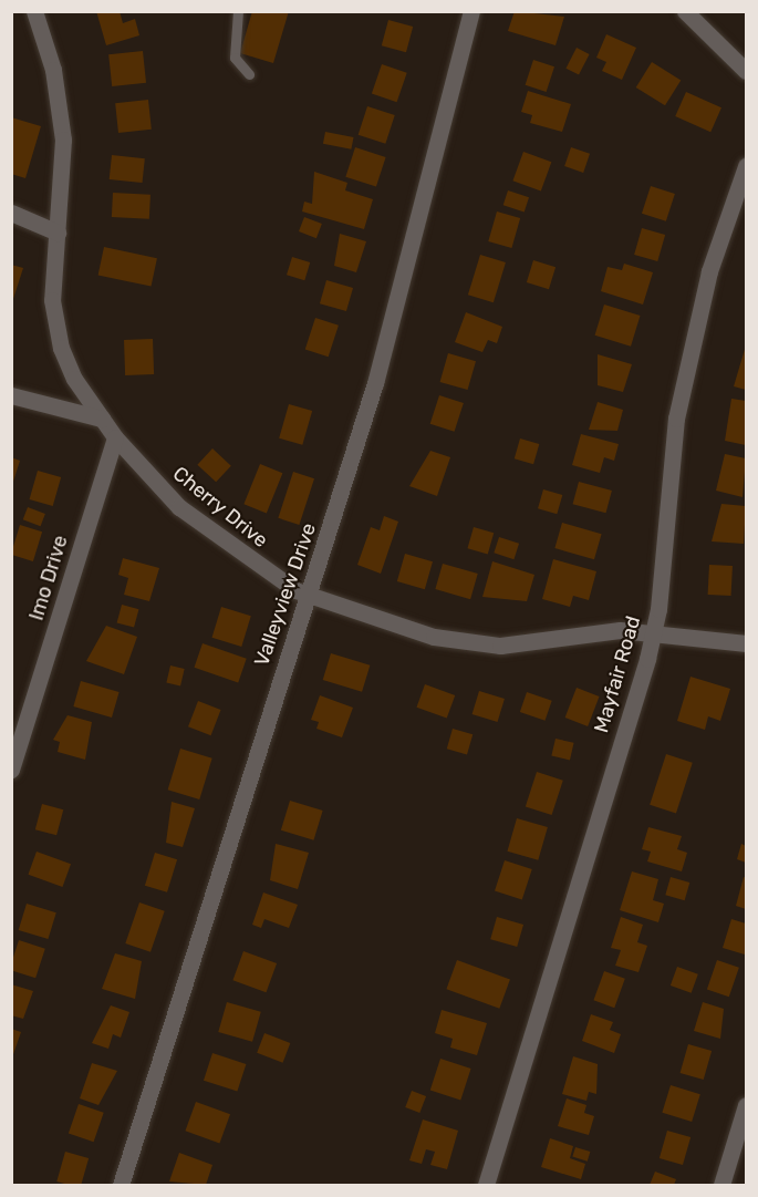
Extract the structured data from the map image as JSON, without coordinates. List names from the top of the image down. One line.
{"streets":{"street":["Cherry Drive","Imo Drive","Valleyview Drive","Mayfair Road"]},"crossings":[["Cherry Drive","Imo Drive"],["Cherry Drive","Valleyview Drive"],["Cherry Drive","Mayfair Road"]]}
